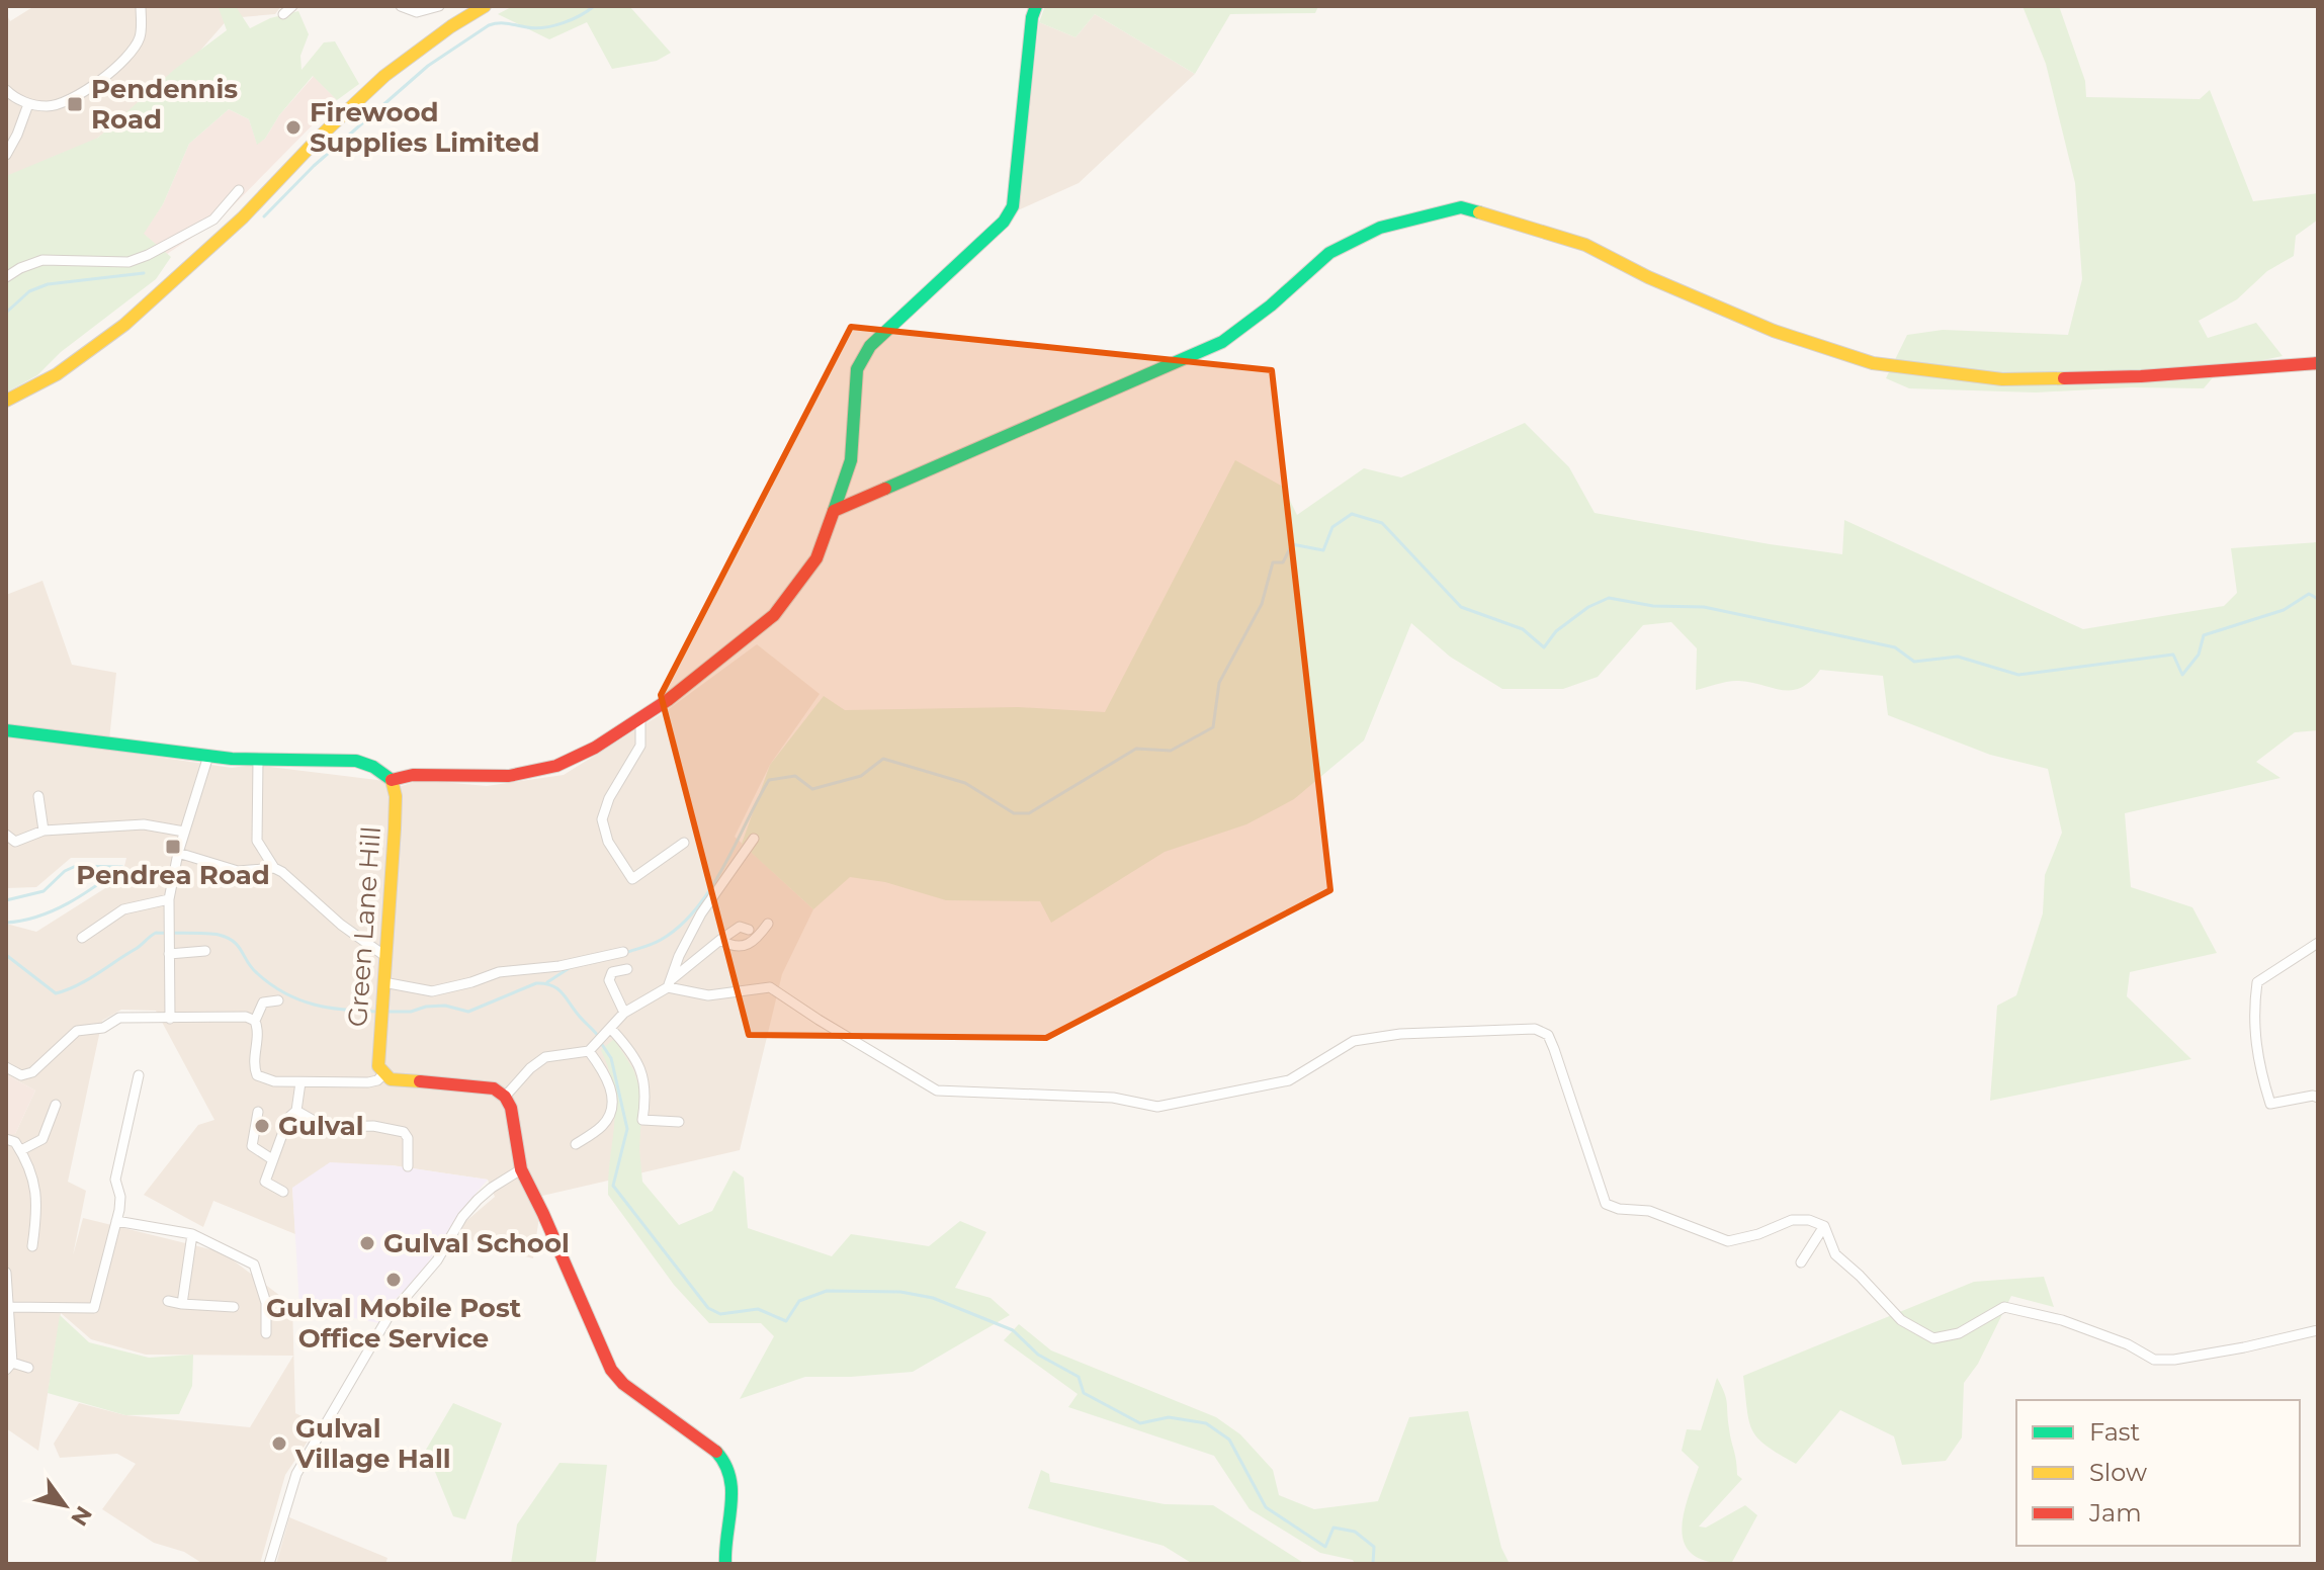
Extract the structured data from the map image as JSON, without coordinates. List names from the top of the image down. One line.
{"streets":{"main road":["Green Lane Hill"]},"places":{"transit":["Pendennis Road","Pendrea Road"],"other":["Firewood Supplies Limited","Gulval","Gulval School","Gulval Mobile Post Office Service","Gulval Village Hall"]},"legend":["Fast","Slow","Jam"],"north":"bottom right"}
